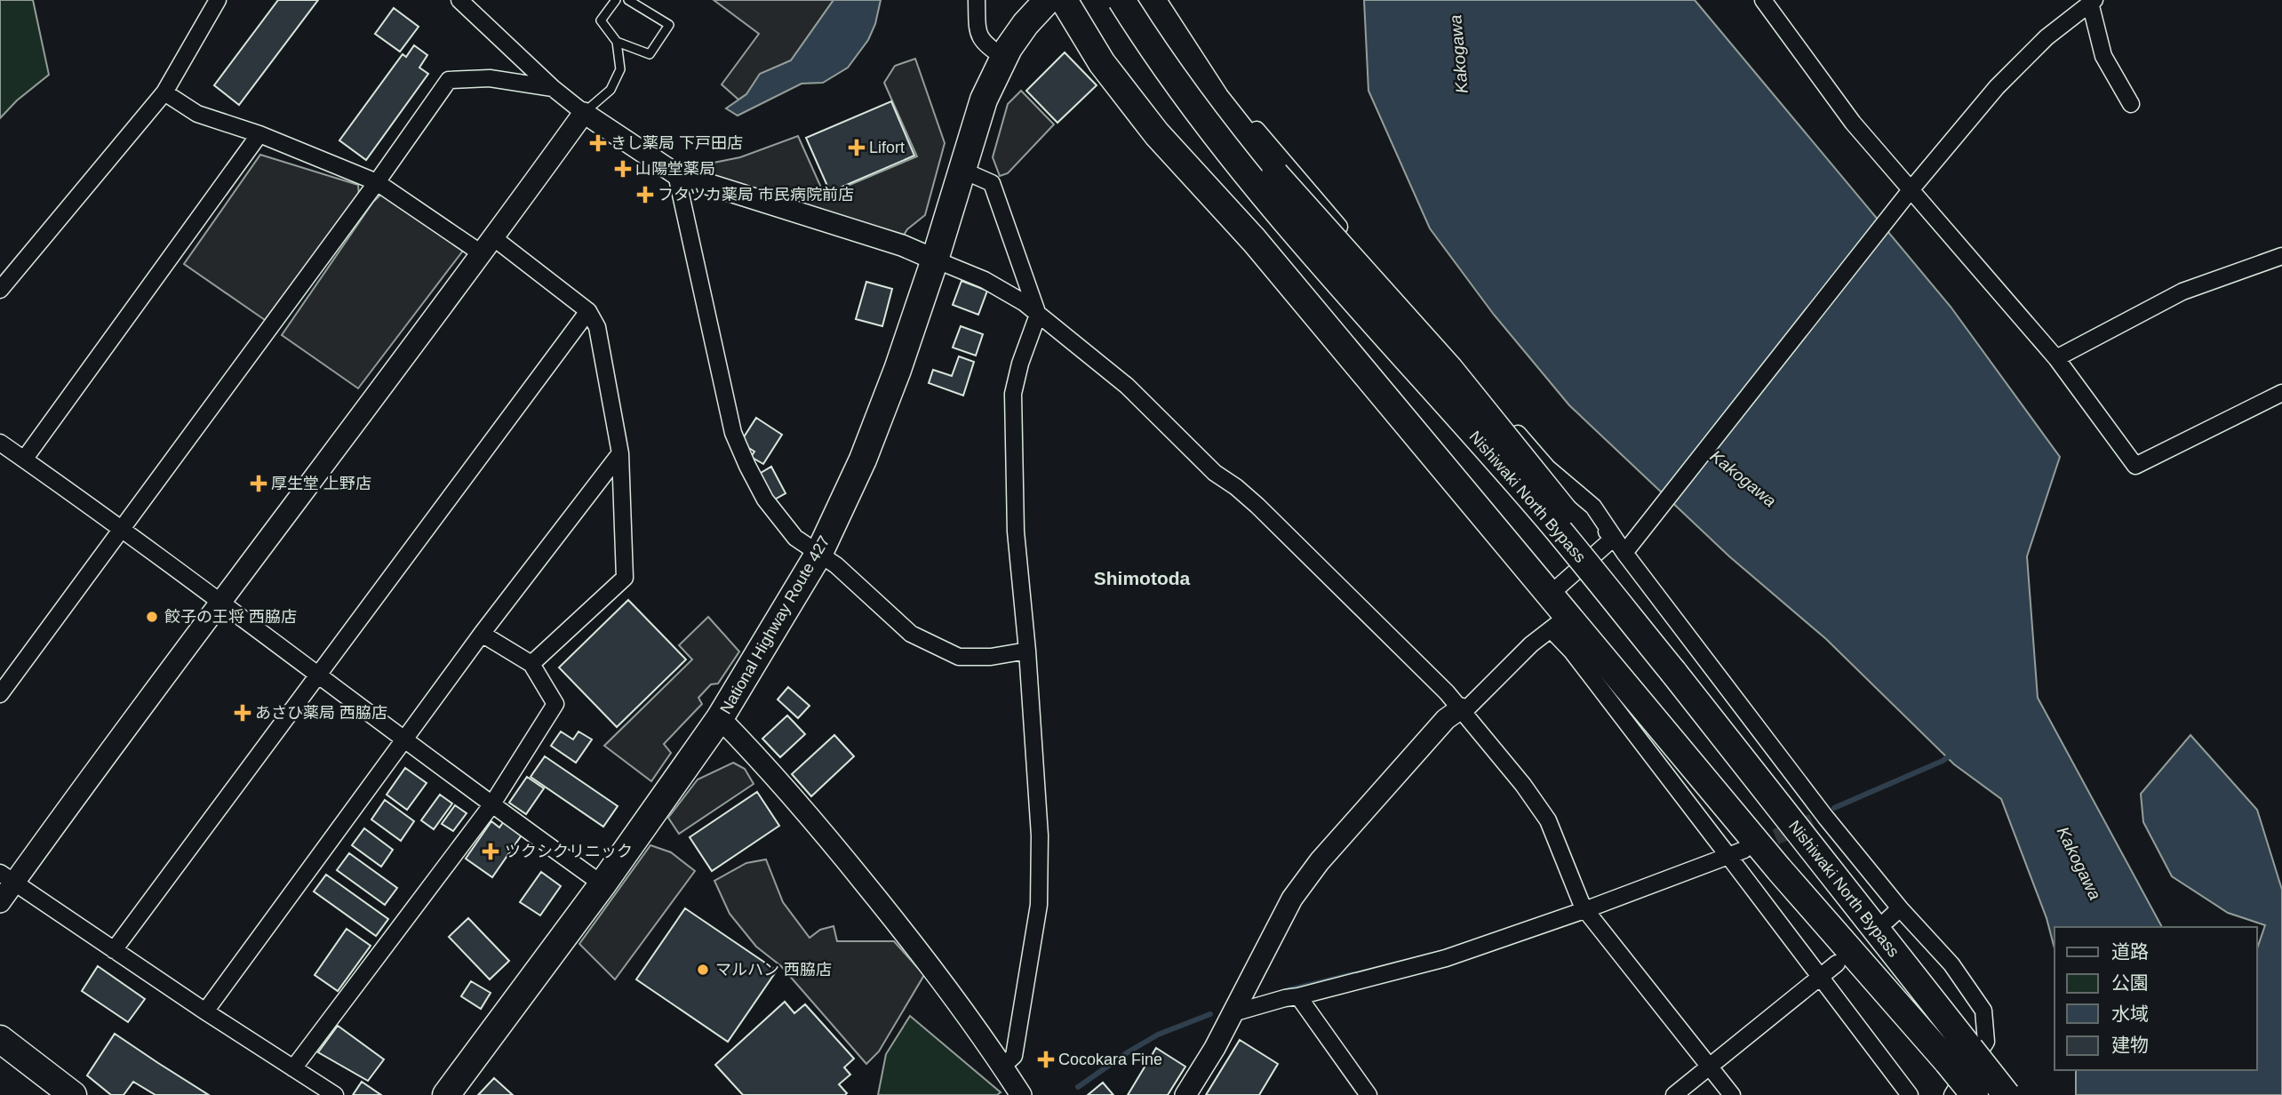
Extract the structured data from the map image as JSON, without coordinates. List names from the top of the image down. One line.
{"streets":{"highway":["Nishiwaki North Bypass","National Highway Route 427"]},"districts":["Shimotoda"],"water":["Kakogawa"],"places":{"health":["きし薬局 下戸田店","Lifort","山陽堂薬局","フタツカ薬局 市民病院前店","厚生堂 上野店","あさひ薬局 西脇店","ツクシクリニック","Cocokara Fine"],"other":["餃子の王将 西脇店","マルハン 西脇店"]},"legend":["道路","公園","水域","建物"]}
